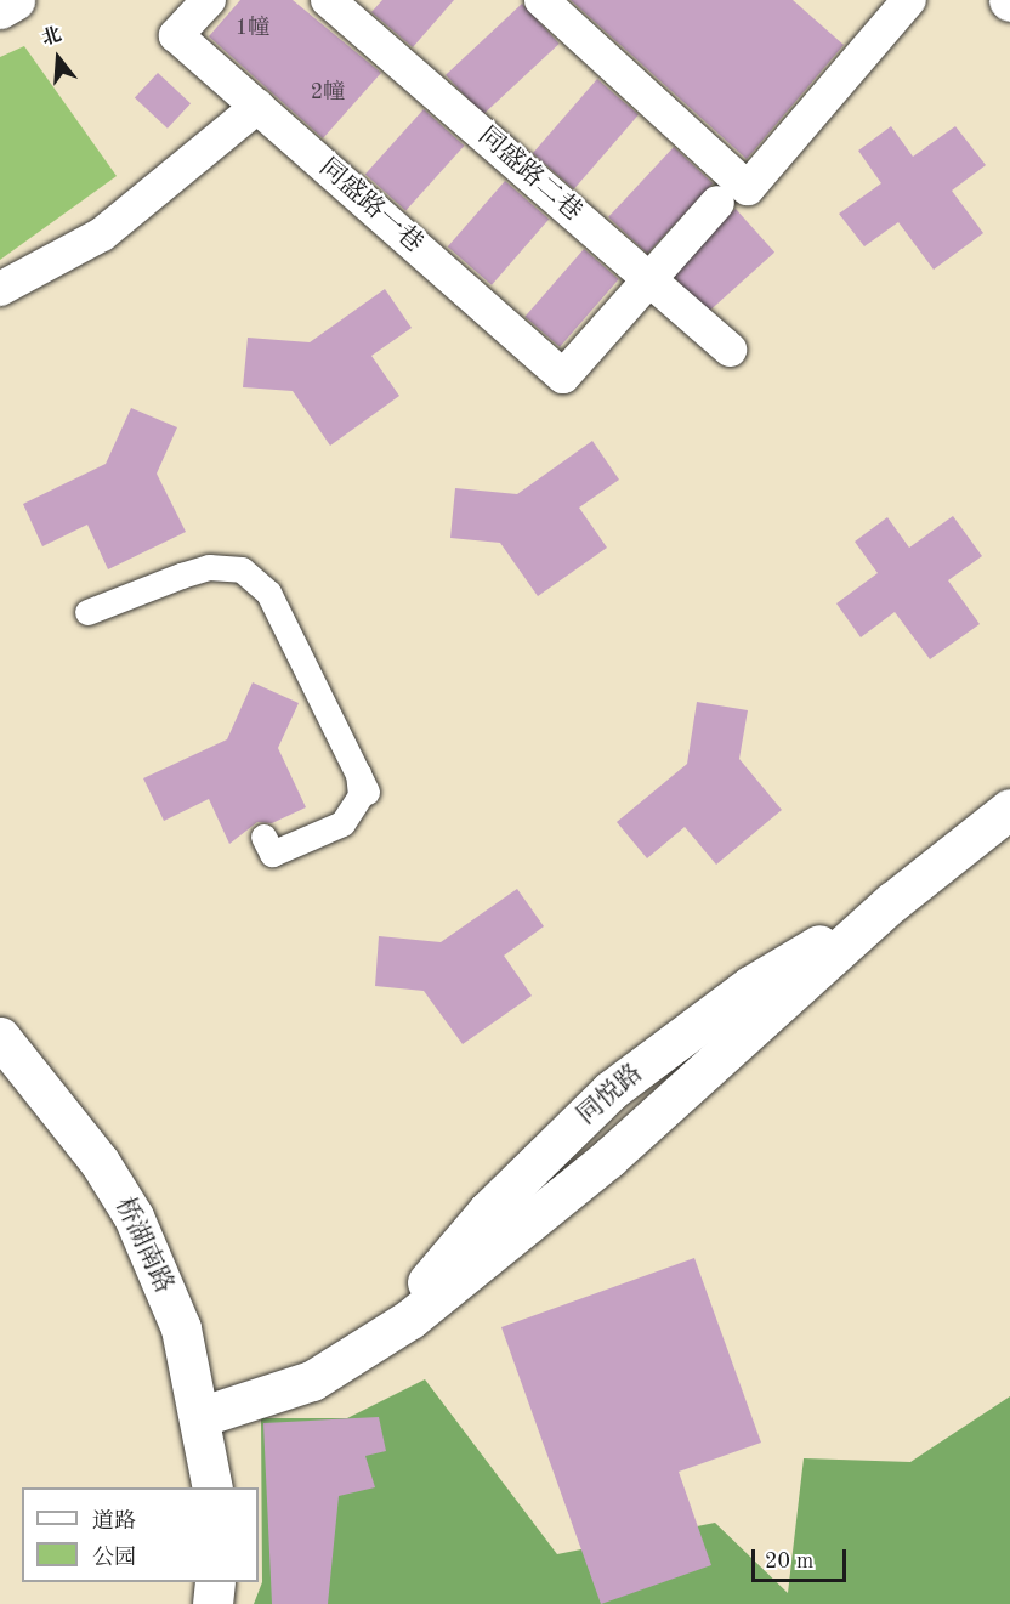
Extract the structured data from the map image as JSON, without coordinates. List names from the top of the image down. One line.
{"streets":{"street":["同盛路二巷","同盛路一巷","同悦路","桥湖南路"]},"crossings":[["同盛路二巷","同盛路一巷"],["同悦路","桥湖南路"]],"house_numbers":["1幢","2幢"],"legend":["道路","公园"],"scale_bar":"20 m","north":"top"}
